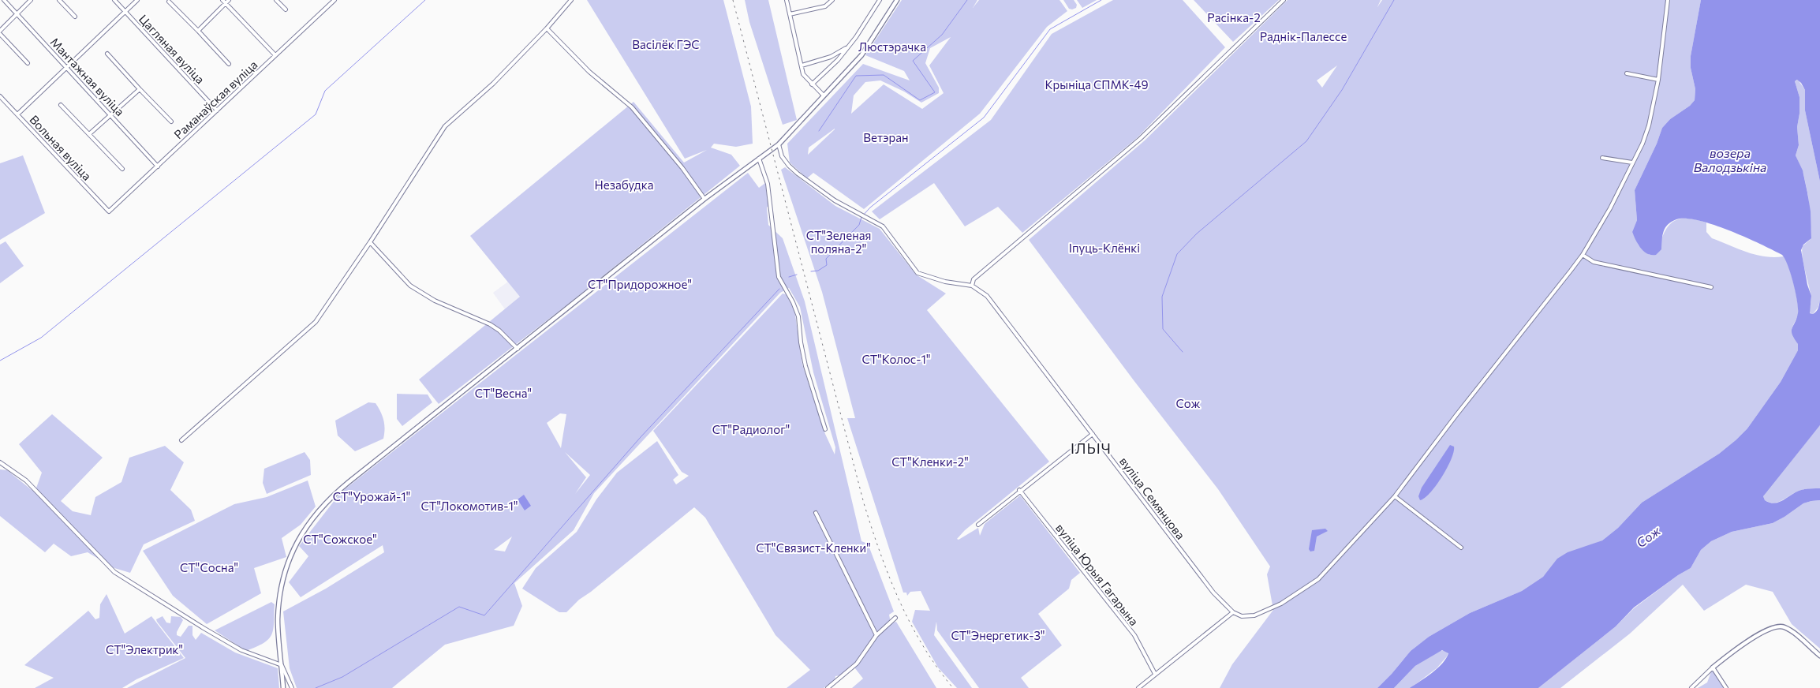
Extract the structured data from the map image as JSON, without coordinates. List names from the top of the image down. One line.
{"streets":{"street":["Цагляная вуліца","Мантажная вуліца","Раманаўская вуліца","Вольная вуліца","вуліца Семянцова","вуліца Юрыя Гагарына"]},"crossings":[["Цагляная вуліца","Раманаўская вуліца"],["Мантажная вуліца","Раманаўская вуліца"],["Раманаўская вуліца","Вольная вуліца"]],"districts":["ІЛЬІЧ"],"water":["возера Валодзькіна","Сож"],"parks":["Расінка-2","Раднік-Палессе","Васілёк ГЭС","Люстэрачка","Крыніца СПМК-49","Ветэран","Незабудка","СТ\"Зеленая поляна-2\"","Іпуць-Клёнкі","СТ\"Придорожное\"","СТ\"Колос-1\"","СТ\"Весна\"","Сож","СТ\"Радиолог\"","СТ\"Кленки-2\"","СТ\"Урожай-1\"","СТ\"Локомотив-1\"","СТ\"Сожское\"","СТ\"Связист-Кленки\"","СТ\"Сосна\"","СТ\"Энергетик-3\"","СТ\"Электрик\""]}
